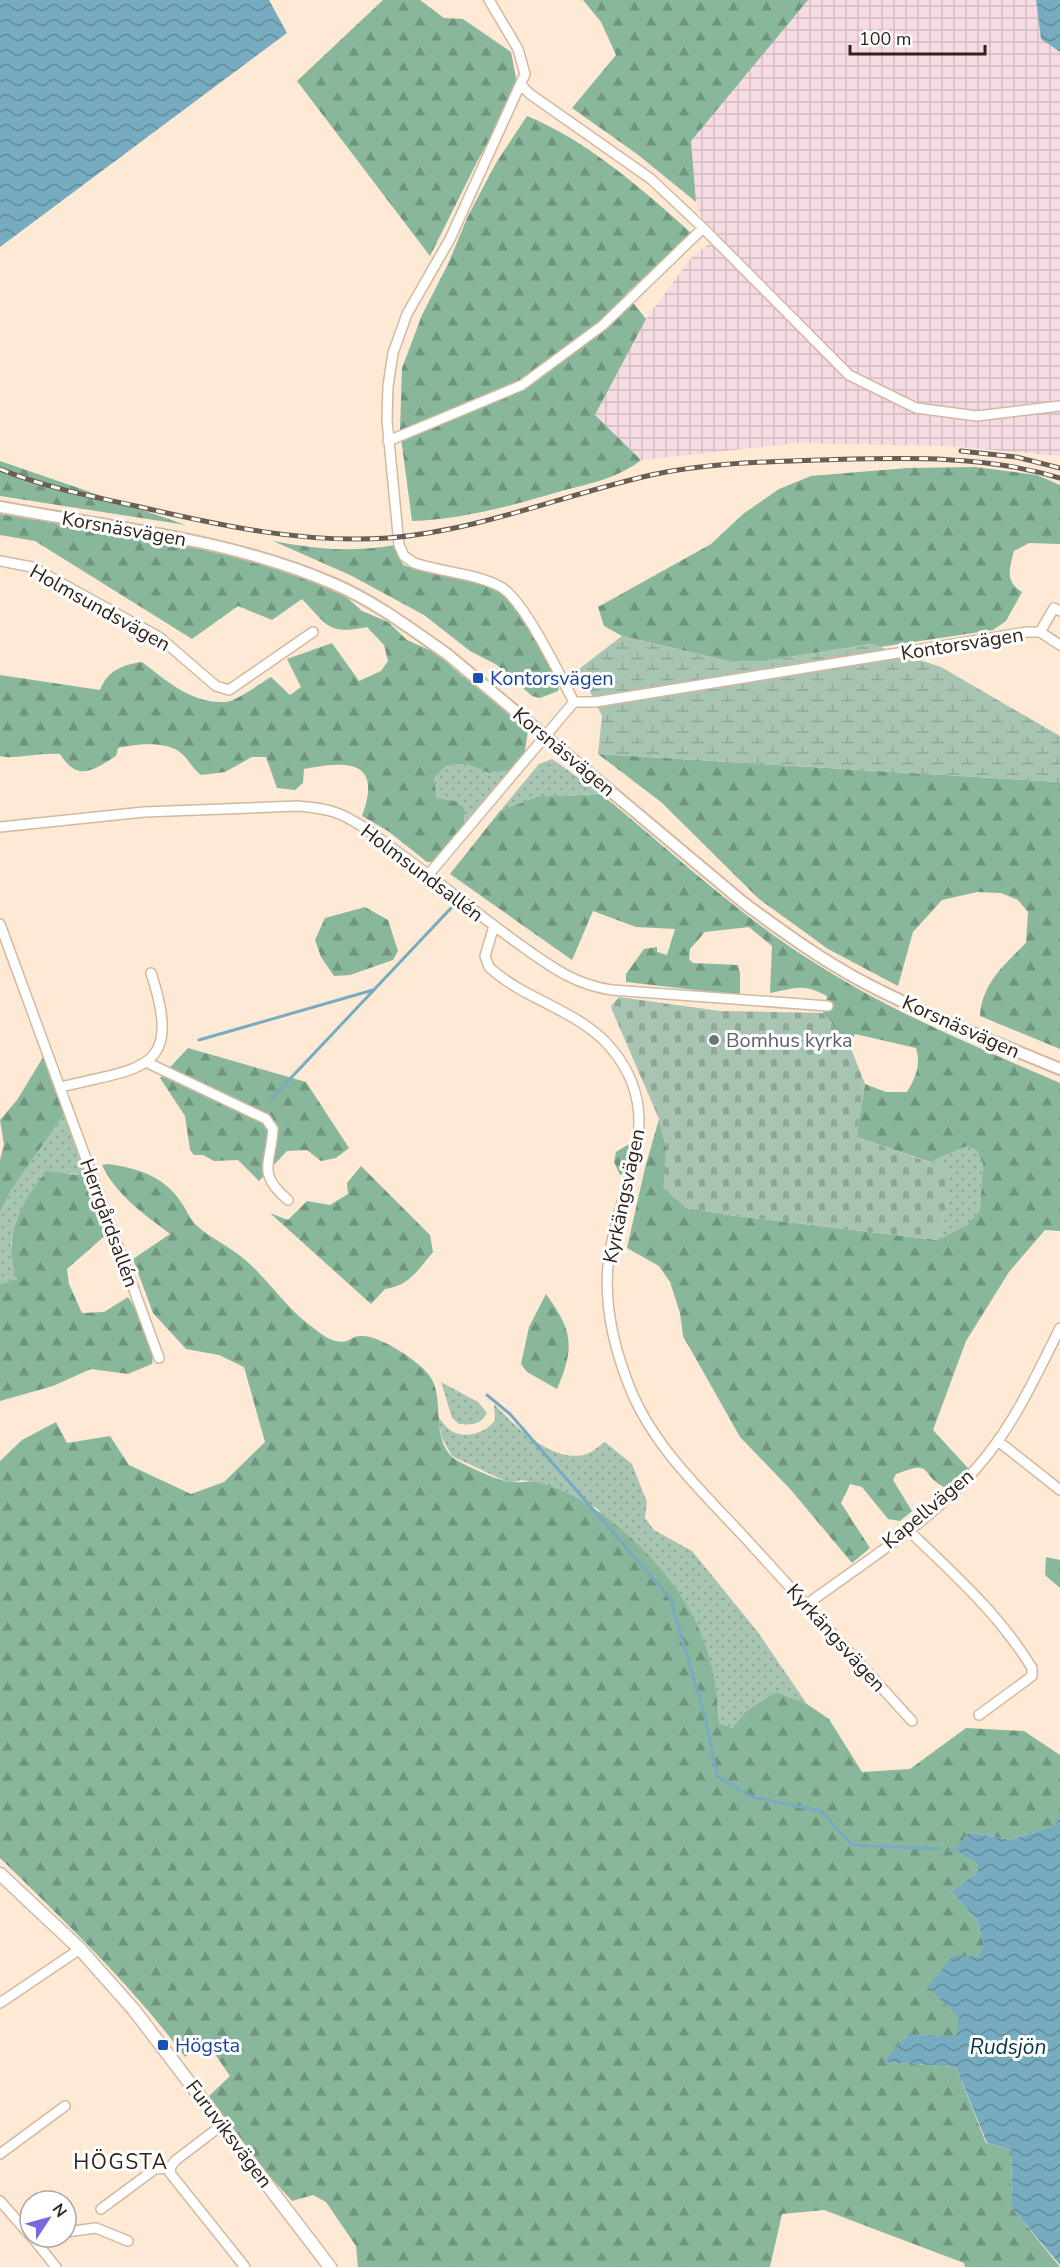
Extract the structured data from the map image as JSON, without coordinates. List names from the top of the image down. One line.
{"streets":{"main road":["Furuviksvägen"],"street":["Korsnäsvägen","Holmsundsvägen","Kontorsvägen","Holmsundsallén","Kyrkängsvägen","Herrgårdsallén","Kapellvägen"]},"crossings":[["Holmsundsallén","Kyrkängsvägen"],["Kyrkängsvägen","Kapellvägen"]],"districts":["HÖGSTA"],"water":["Rudsjön"],"places":{"transit":["Kontorsvägen","Högsta"],"other":["Bomhus kyrka"]},"scale_bar":"100 m","north":"top right"}
